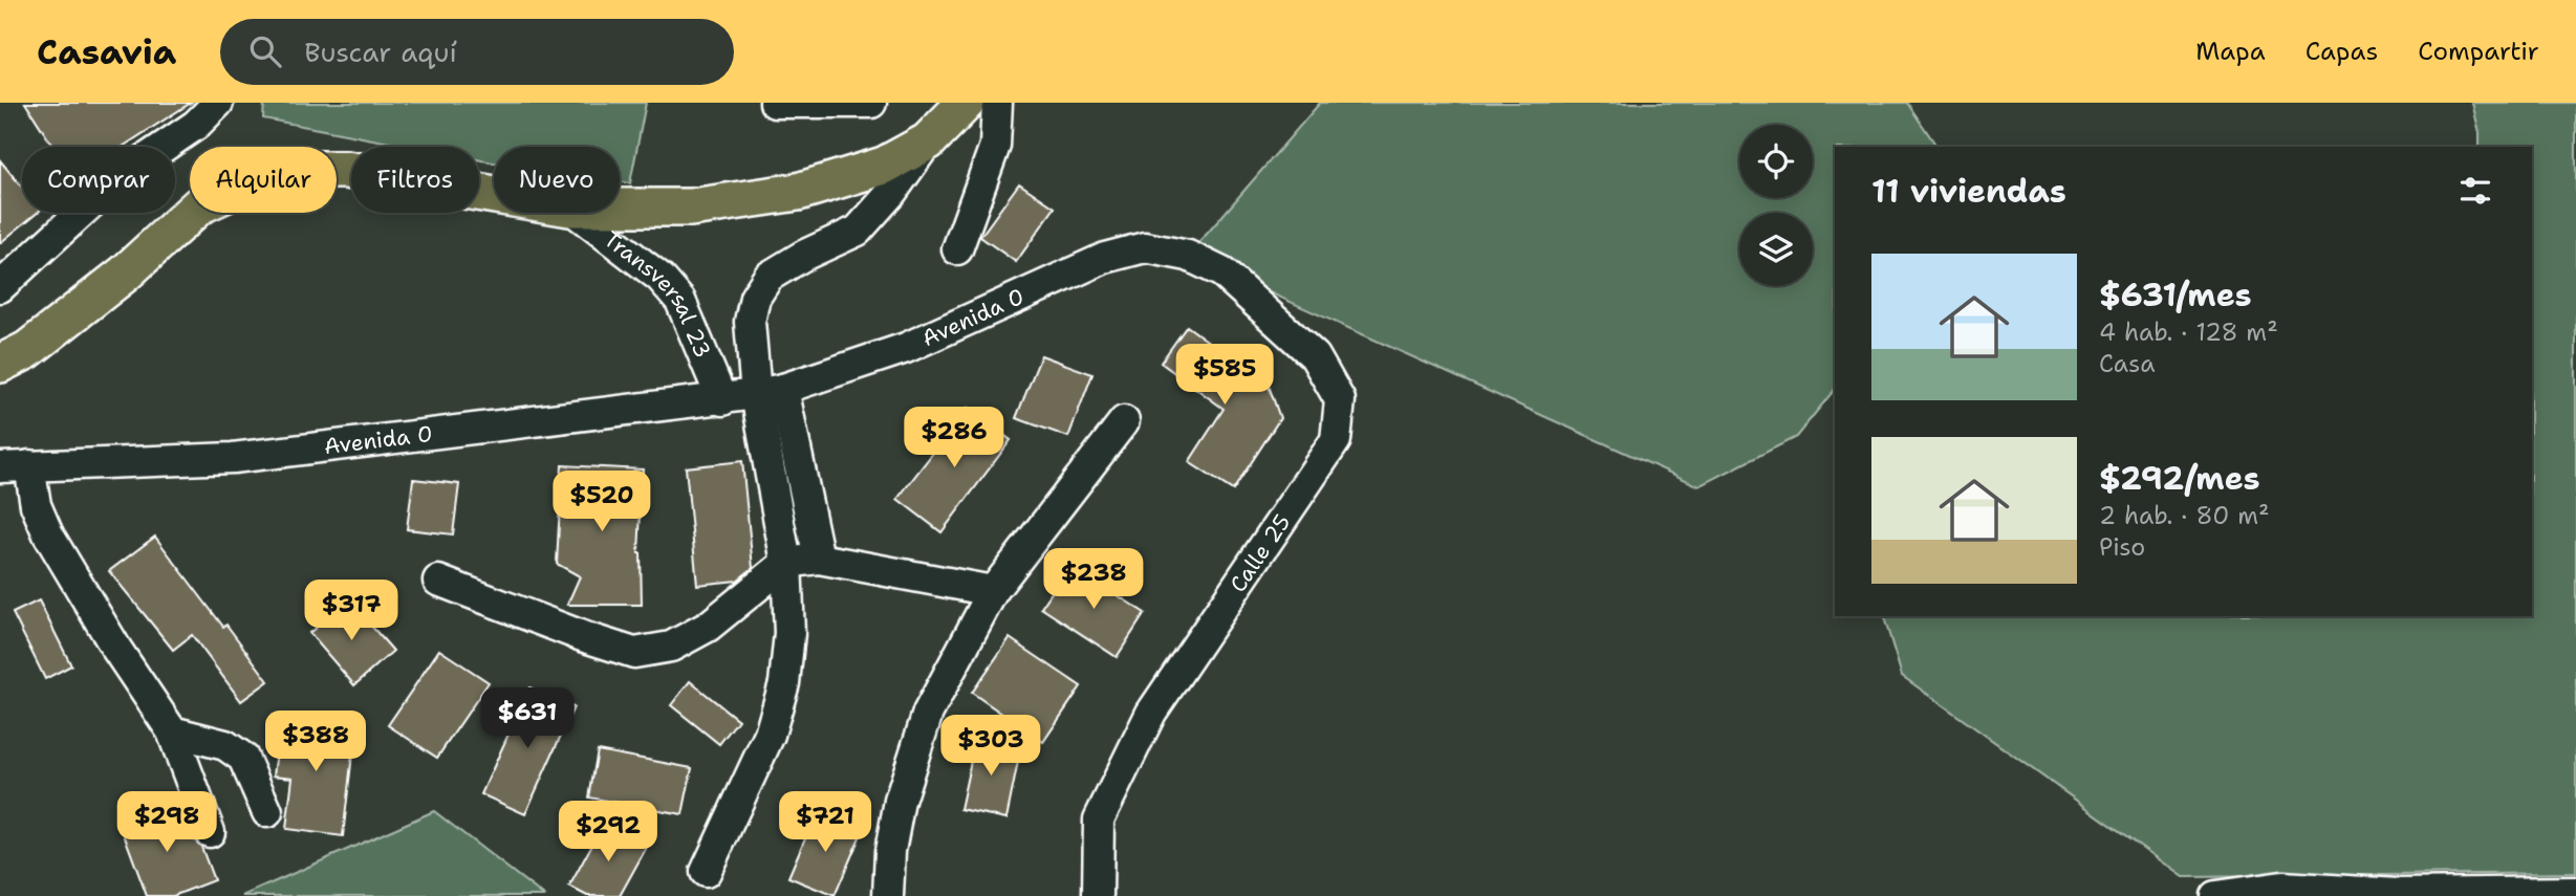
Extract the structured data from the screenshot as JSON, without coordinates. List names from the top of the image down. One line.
{"streets":{"street":["Transversal 23","Avenida 0","Calle 25"]},"crossings":[["Transversal 23","Avenida 0"],["Avenida 0","Calle 25"]],"page":{"header":"Casavia","search":"Buscar aquí","nav":["Mapa","Capas","Compartir"],"chip":["Comprar","Alquilar","Filtros","Nuevo"],"heading":"11 viviendas","list":[{"name":"$631/mes","note":"4 hab. · 128 m² · Casa"},{"name":"$292/mes","note":"2 hab. · 80 m² · Piso"}],"price":["$585","$286","$520","$238","$317","$631","$388","$303","$298","$721","$292"]}}
